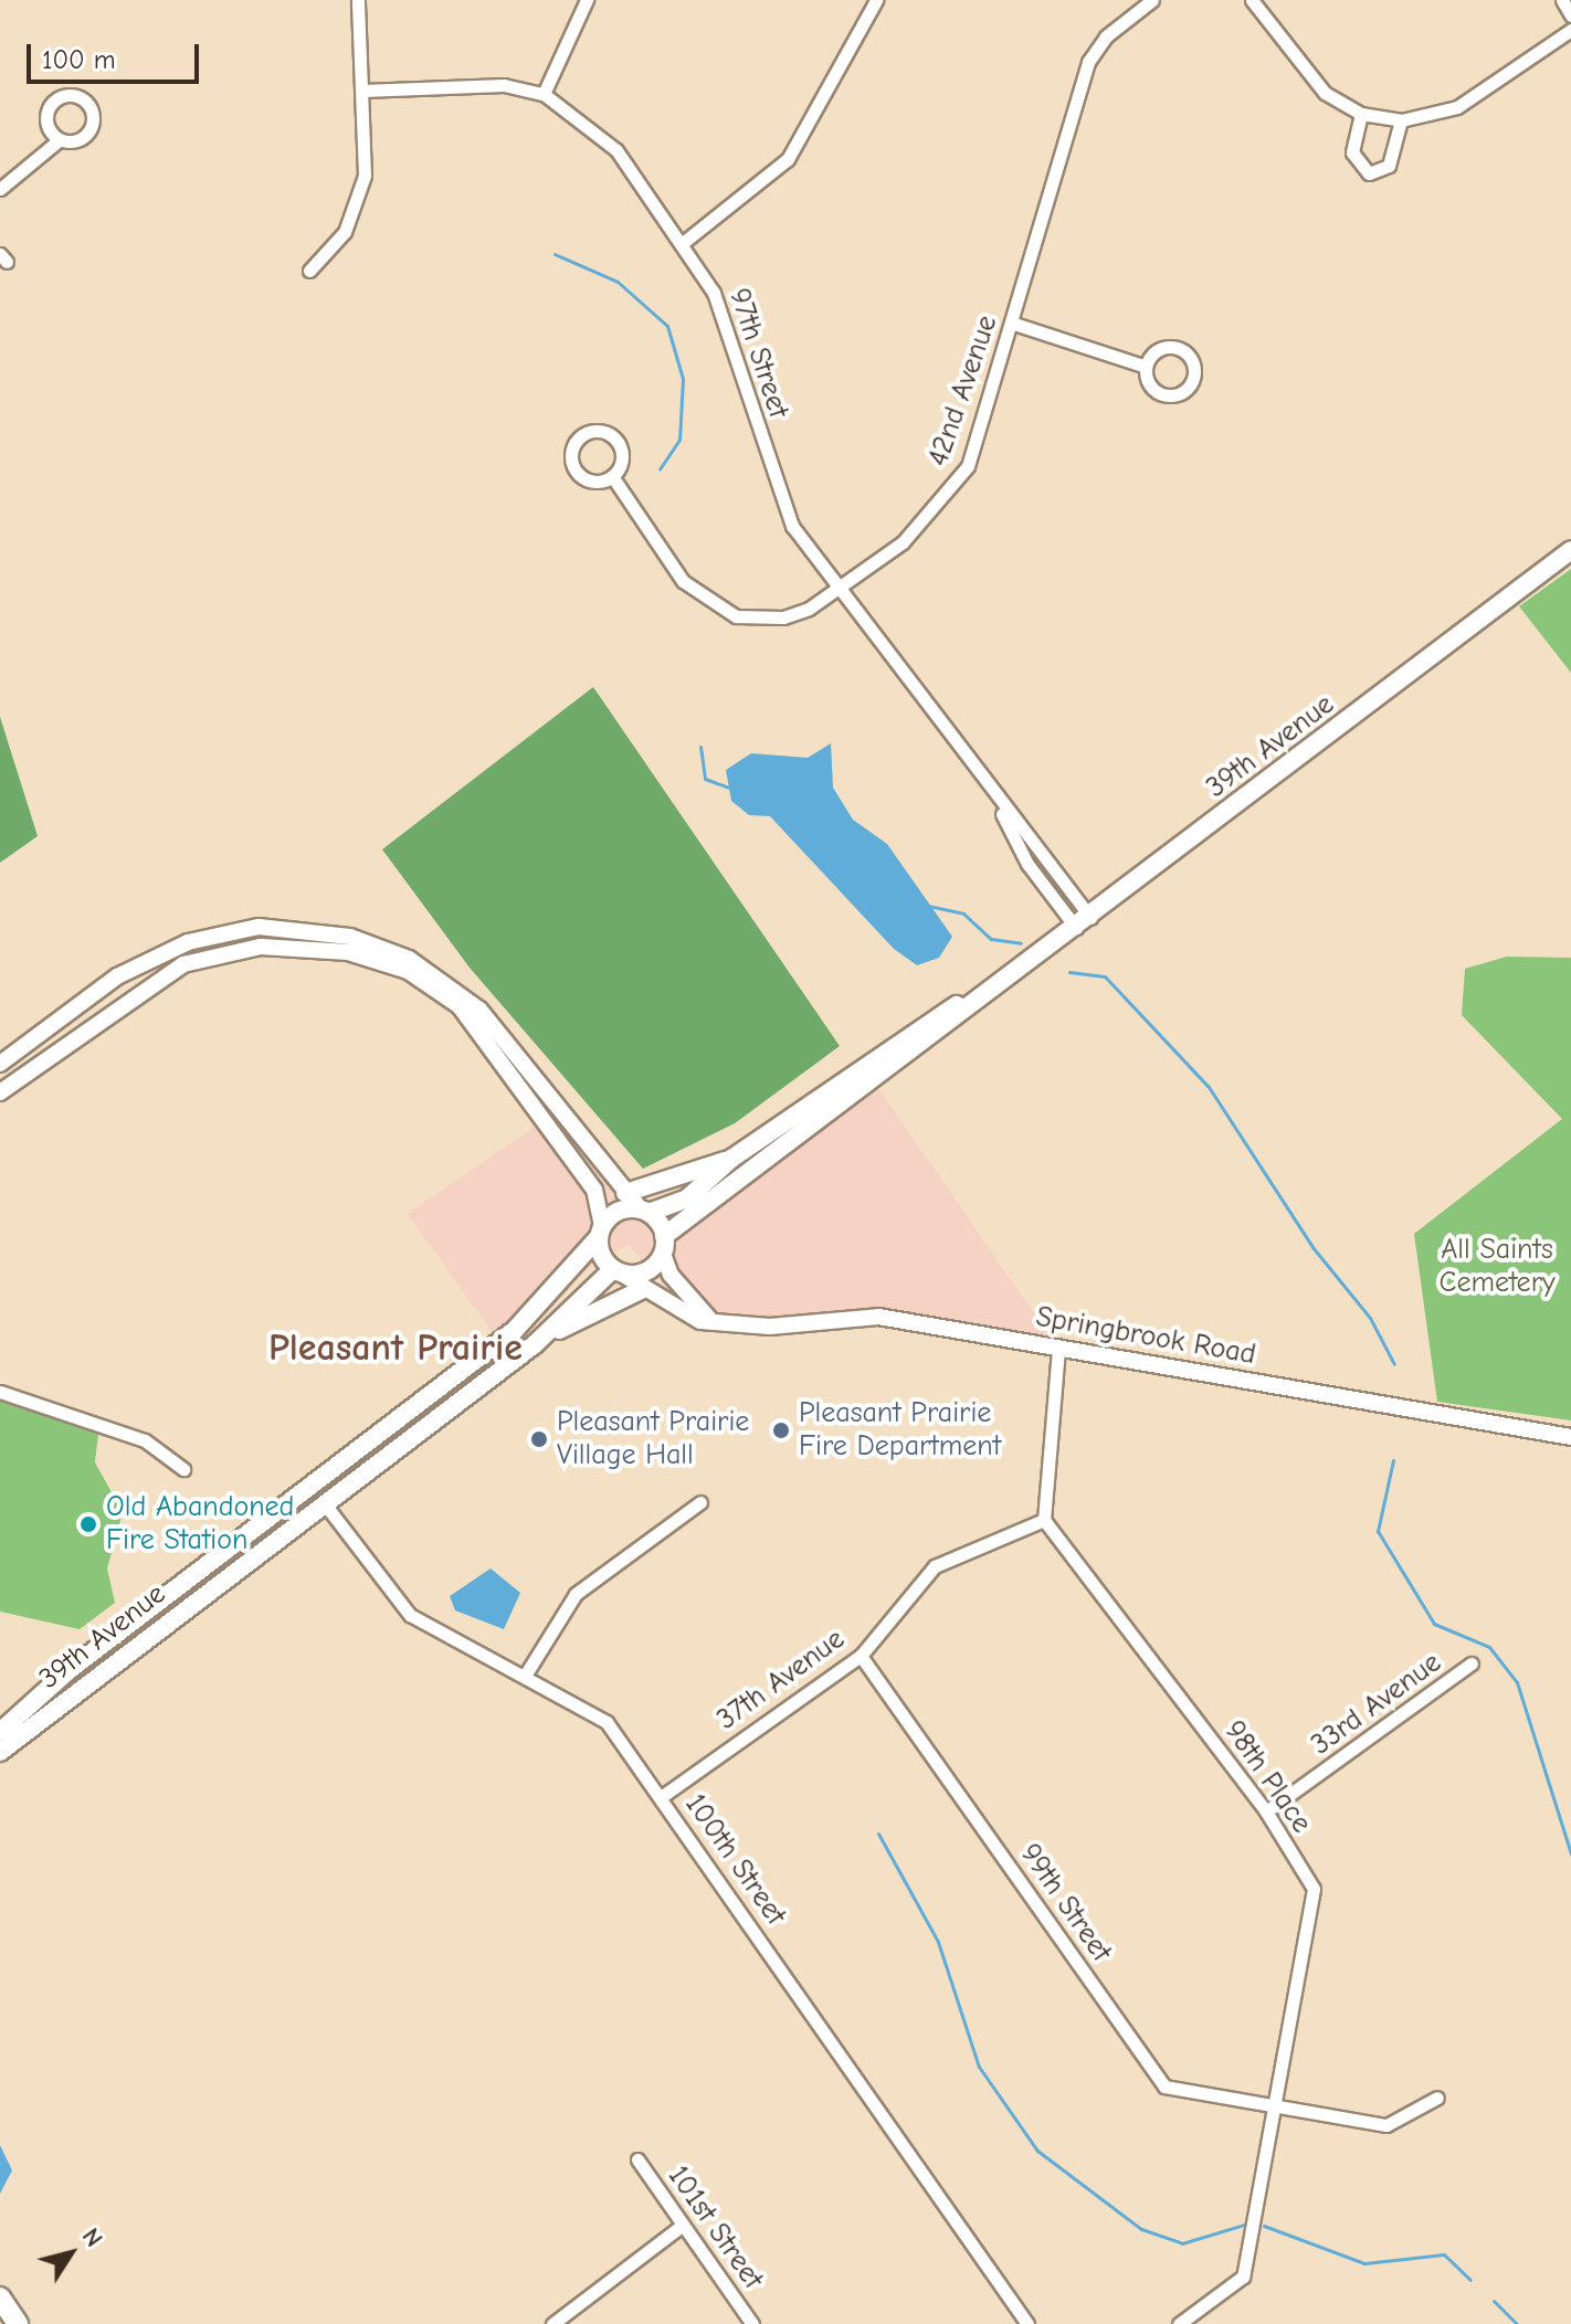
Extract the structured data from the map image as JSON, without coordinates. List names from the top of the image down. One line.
{"streets":{"main road":["39th Avenue"],"street":["97th Street","42nd Avenue","Springbrook Road","37th Avenue","33rd Avenue","98th Place","100th Street","99th Street","101st Street"]},"crossings":[["97th Street","42nd Avenue"],["97th Street","39th Avenue"],["39th Avenue","Springbrook Road"],["39th Avenue","100th Street"],["37th Avenue","98th Place"],["37th Avenue","100th Street"],["37th Avenue","99th Street"],["33rd Avenue","98th Place"],["98th Place","99th Street"]],"districts":["Pleasant Prairie"],"parks":["All Saints Cemetery"],"places":["Pleasant Prairie Fire Department","Pleasant Prairie Village Hall","Old Abandoned Fire Station"],"scale_bar":"100 m","north":"top right"}
